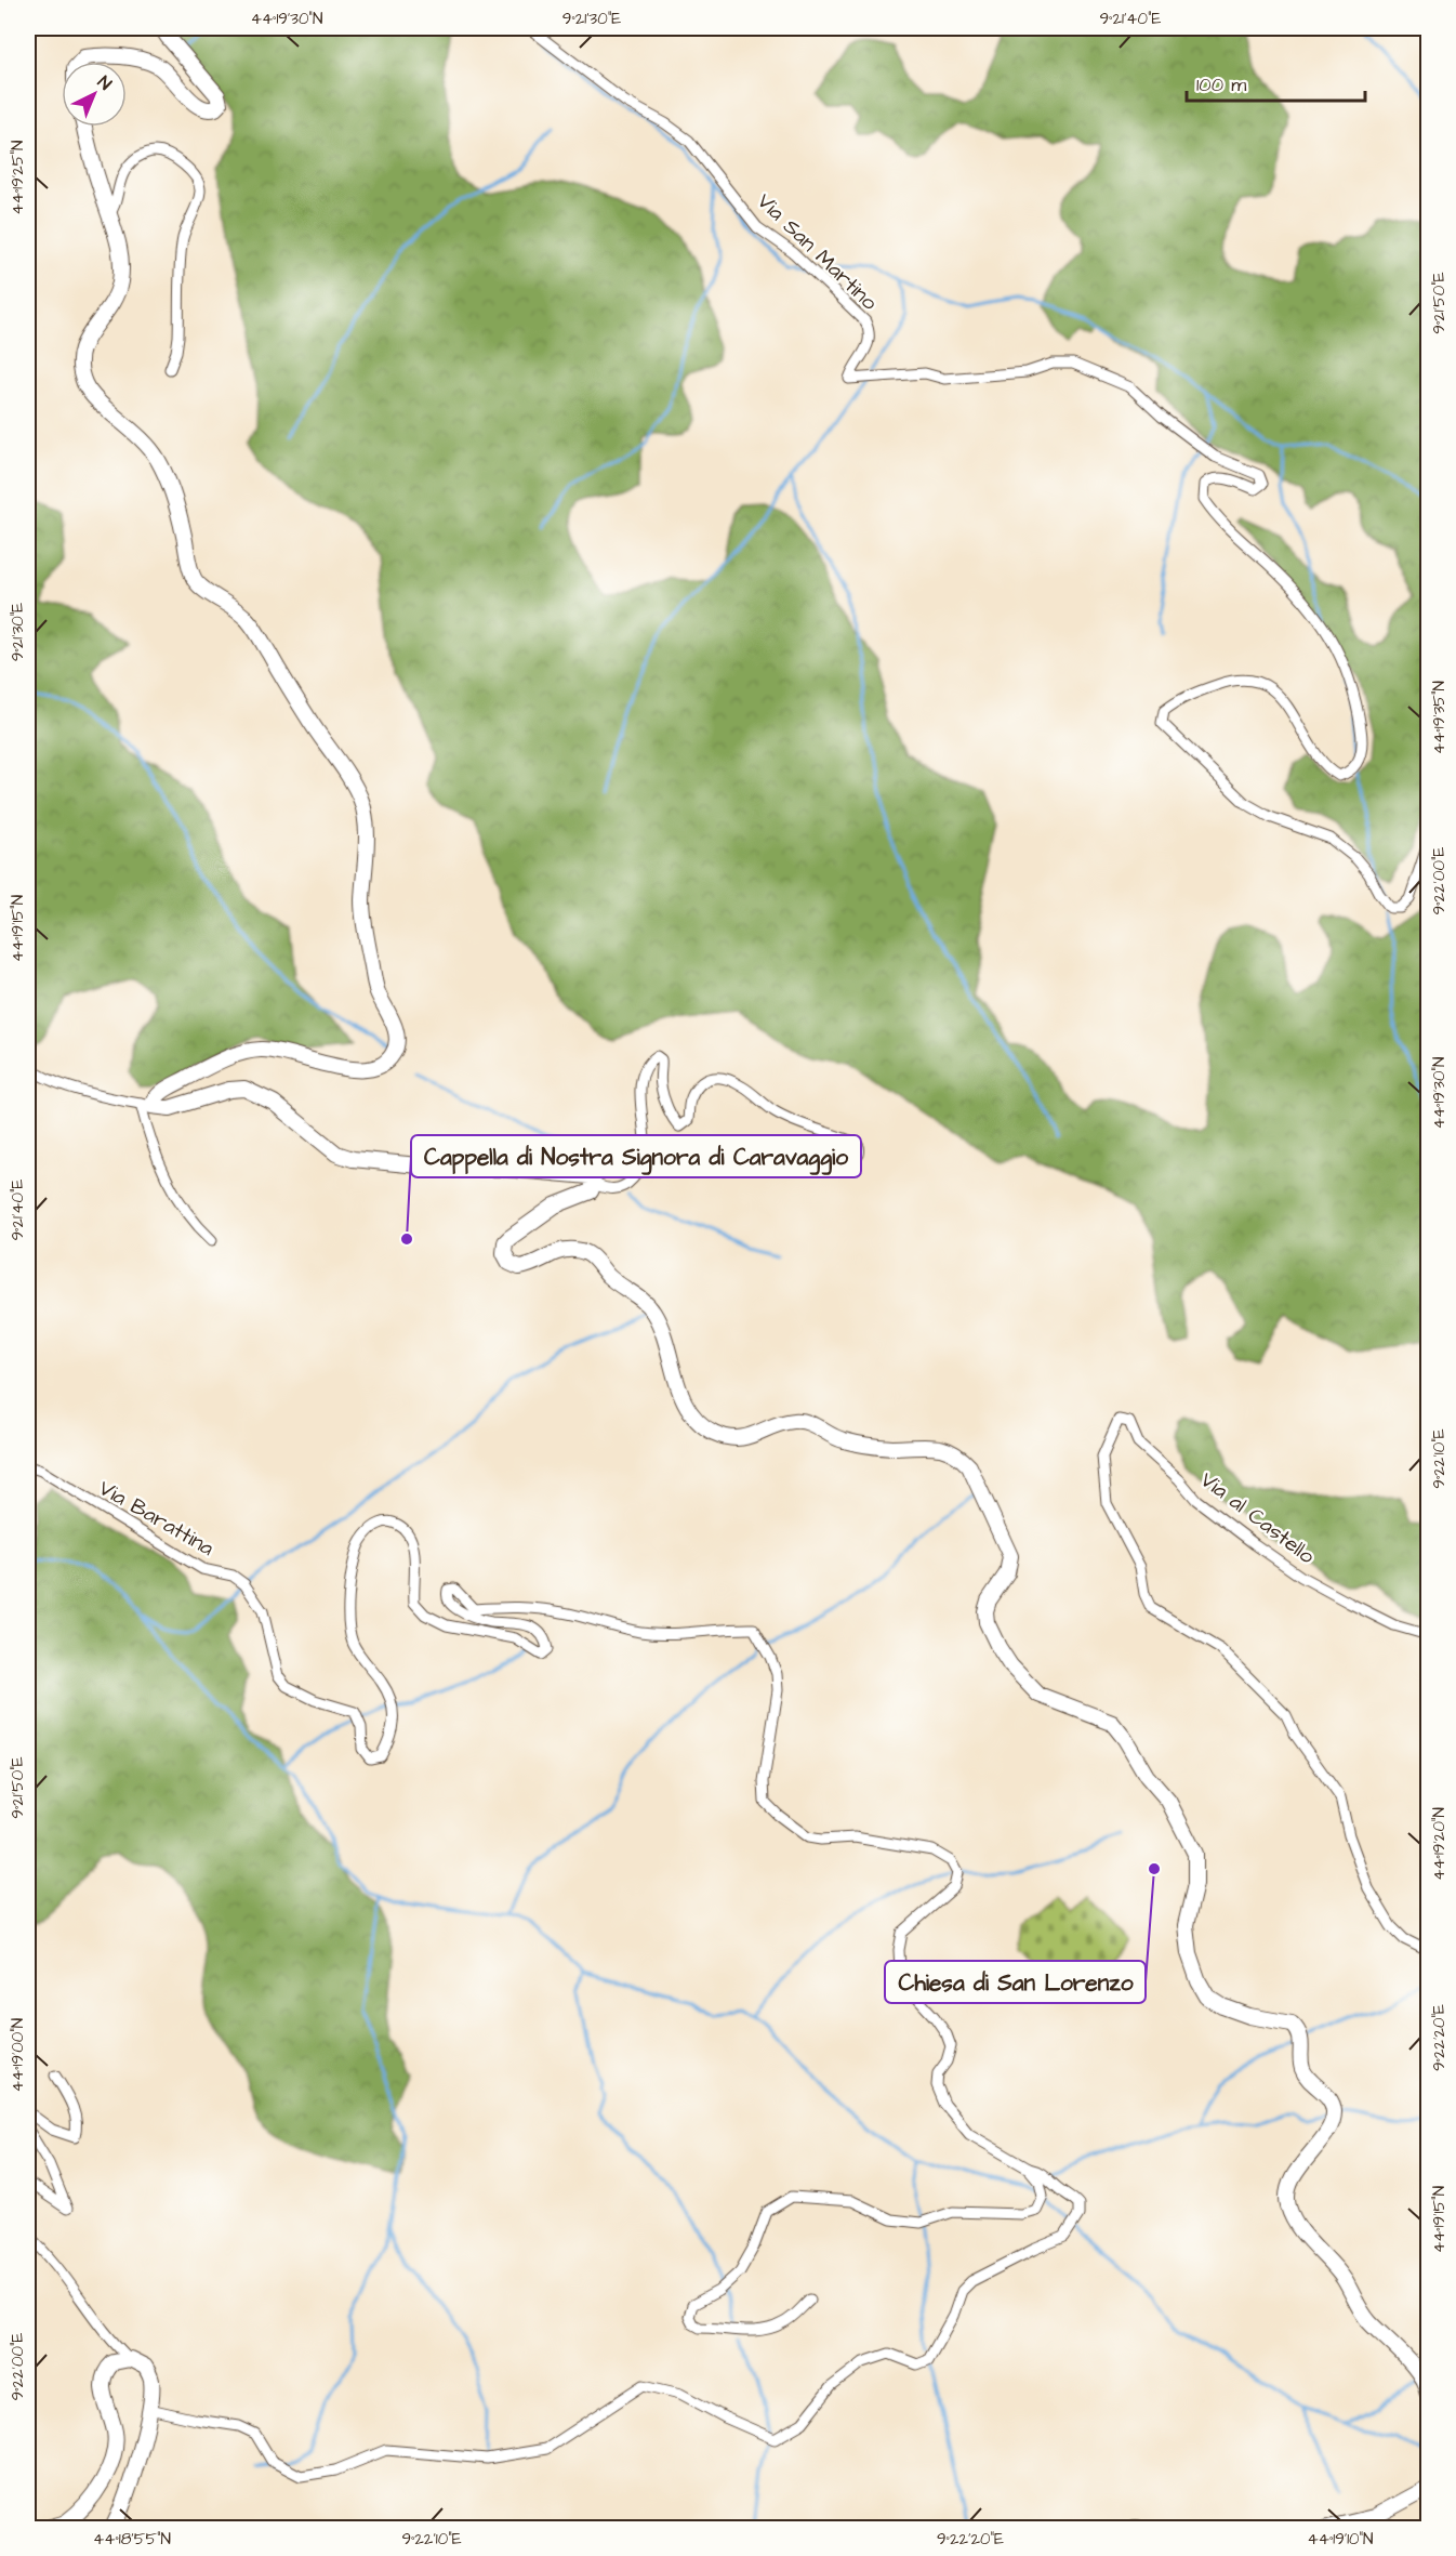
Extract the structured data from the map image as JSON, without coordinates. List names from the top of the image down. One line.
{"streets":{"street":["Via San Martino","Via Barattina","Via al Castello"]},"places":["Cappella di Nostra Signora di Caravaggio","Chiesa di San Lorenzo"],"scale_bar":"100 m","north":"top right","coordinates":["44°19'30\"N","9°21'30\"E","9°21'40\"E","44°19'25\"N","9°21'50\"E","44°19'35\"N","9°22'00\"E","44°19'15\"N","9°22'10\"E","44°19'20\"N","9°22'20\"E","44°19'00\"N","44°18'55\"N","44°19'10\"N"]}
